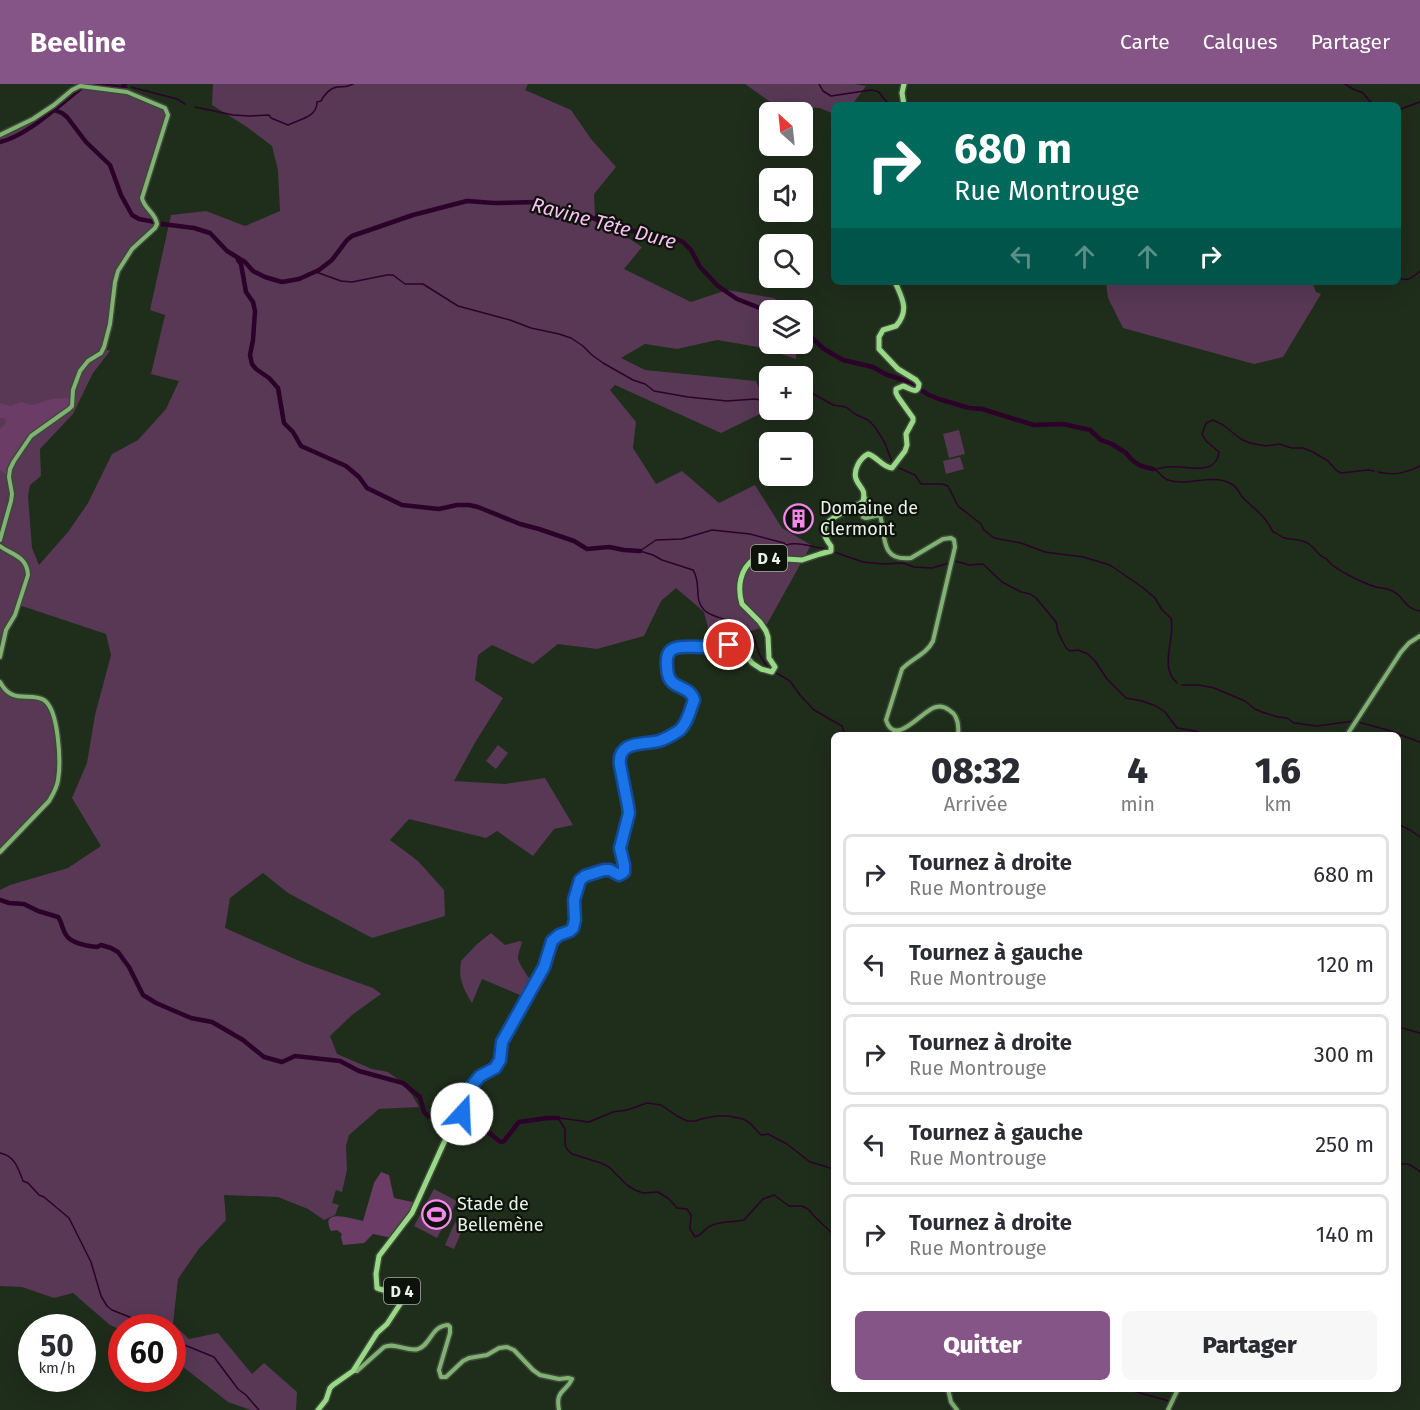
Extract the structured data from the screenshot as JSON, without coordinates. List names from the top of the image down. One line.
{"streets":{"main road":["D 4"]},"water":["Ravine Tête Dure"],"places":{"building":["Domaine de Clermont"],"sports":["Stade de Bellemène"]},"north":"top left","page":{"header":"Beeline","nav":["Carte","Calques","Partager"],"map_buttons":["+","−"],"turn":["680 m","Rue Montrouge"],"eta":["08:32","Arrivée","4","min","1.6","km"],"list":[{"name":"Tournez à droite","note":"Rue Montrouge","value":"680 m"},{"name":"Tournez à gauche","note":"Rue Montrouge","value":"120 m"},{"name":"Tournez à droite","note":"Rue Montrouge","value":"300 m"},{"name":"Tournez à gauche","note":"Rue Montrouge","value":"250 m"},{"name":"Tournez à droite","note":"Rue Montrouge","value":"140 m"}],"buttons":["Quitter","Partager"],"speed":"50 km/h","limit":"60"}}
